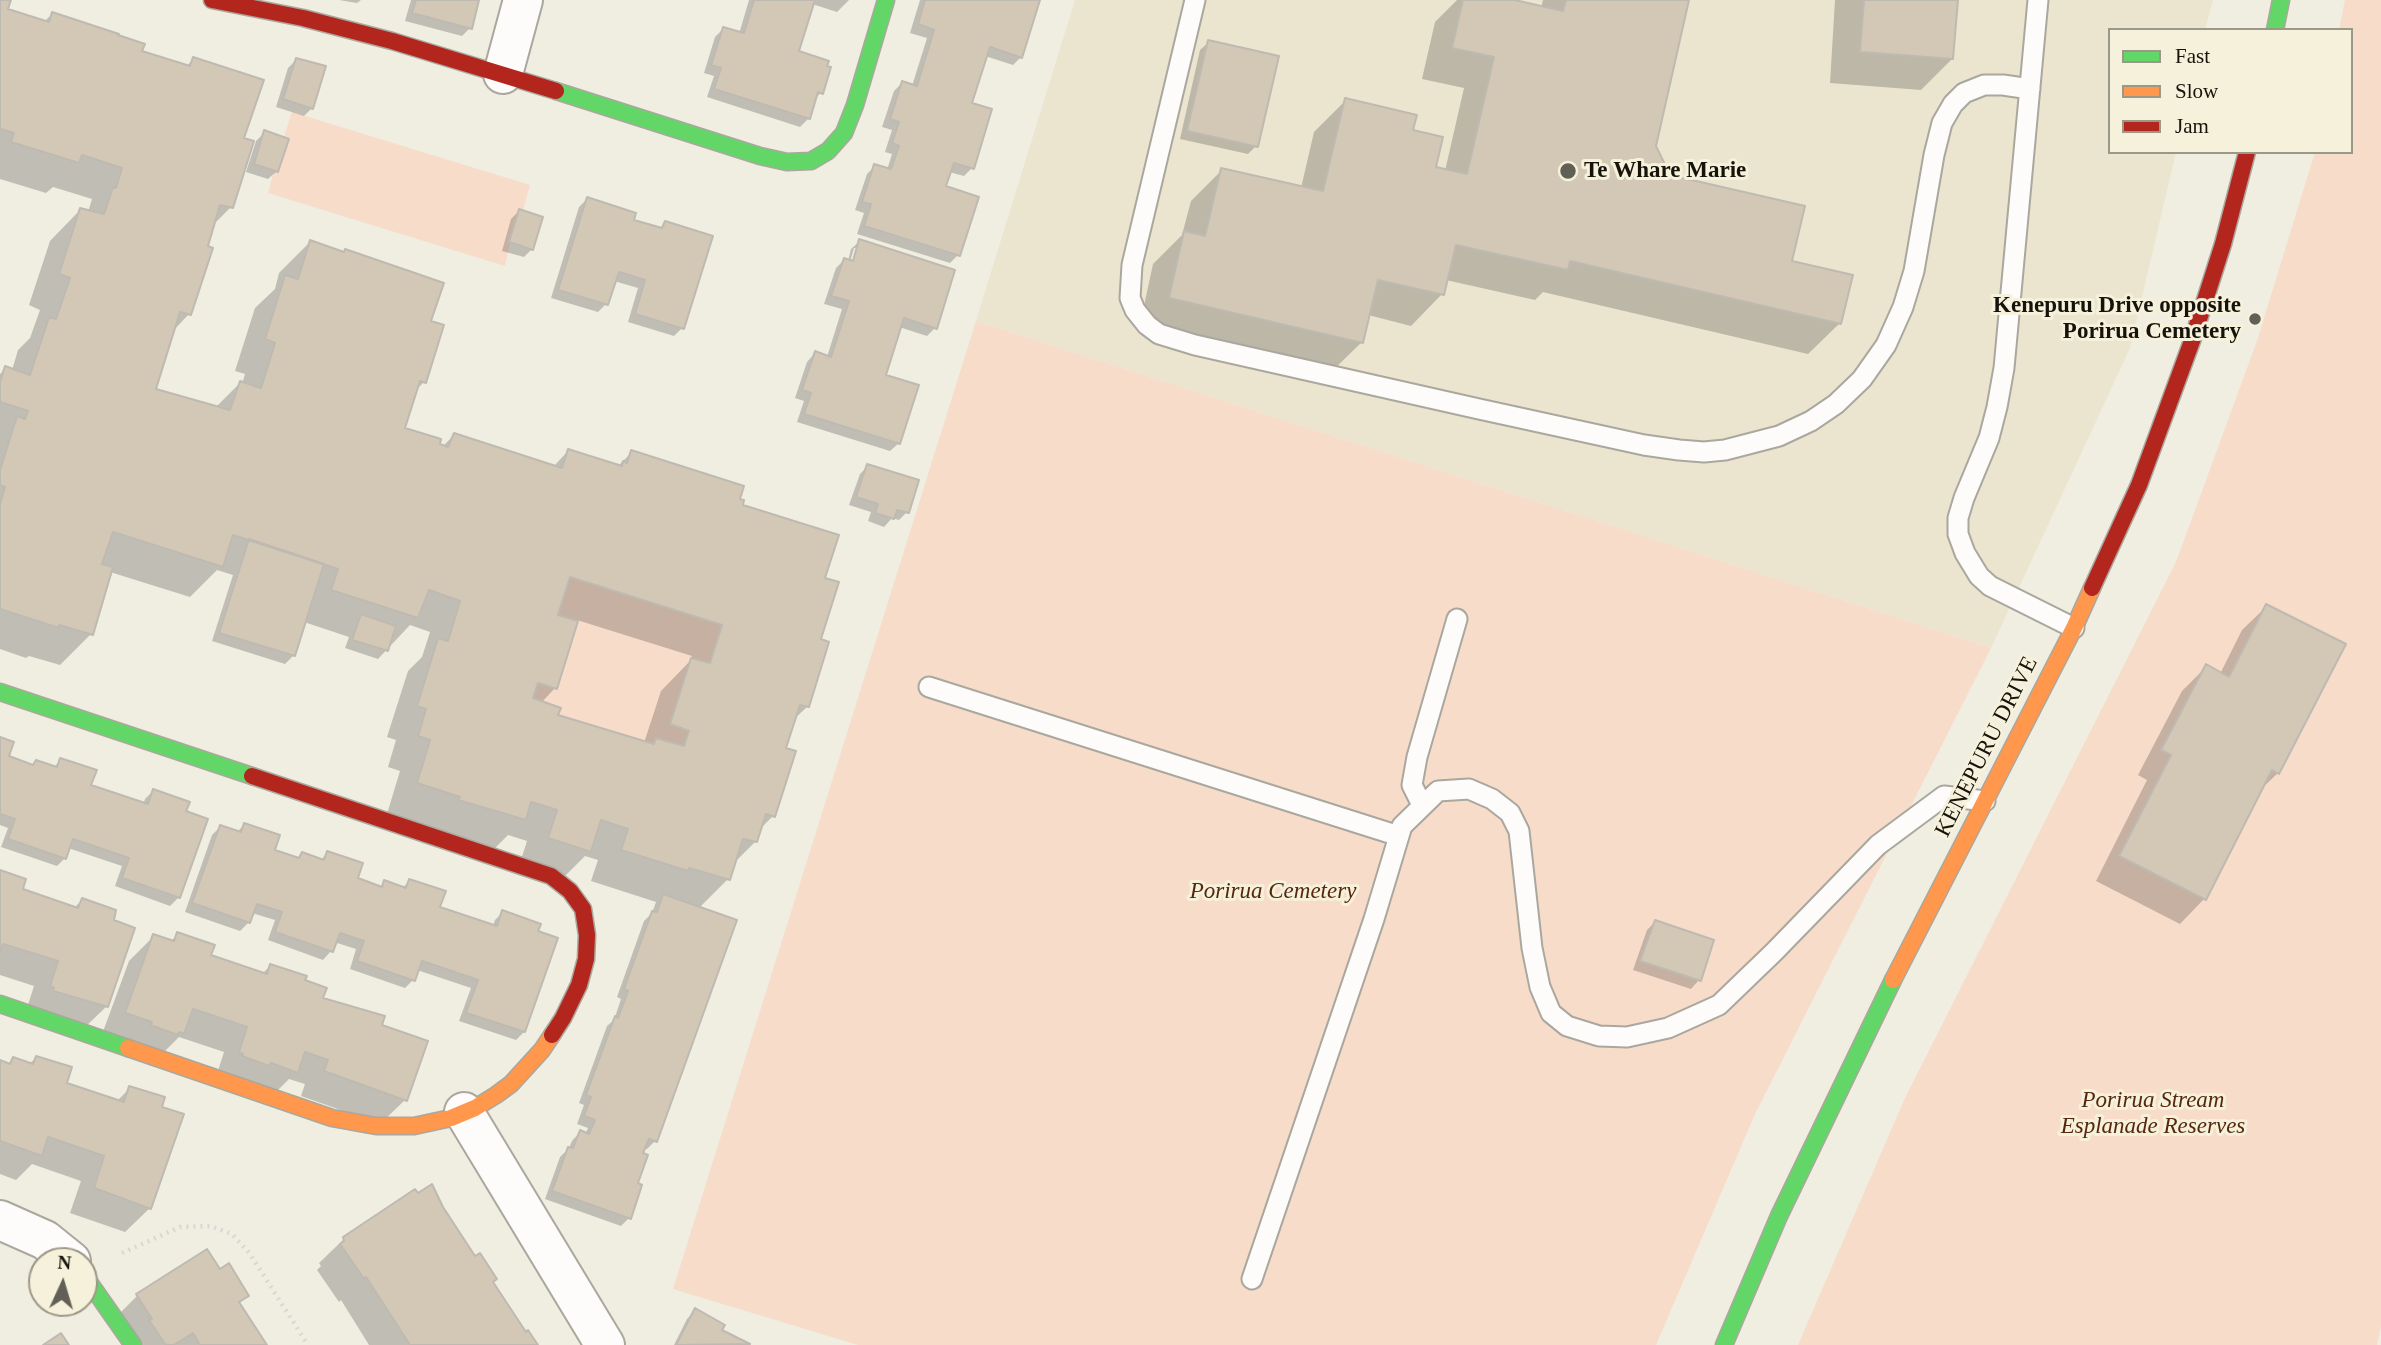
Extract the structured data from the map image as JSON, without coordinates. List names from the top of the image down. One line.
{"streets":{"street":["KENEPURU DRIVE"]},"parks":["Porirua Cemetery","Porirua Stream Esplanade Reserves"],"places":["Te Whare Marie","Kenepuru Drive opposite Porirua Cemetery"],"legend":["Fast","Slow","Jam"],"north":"top"}
